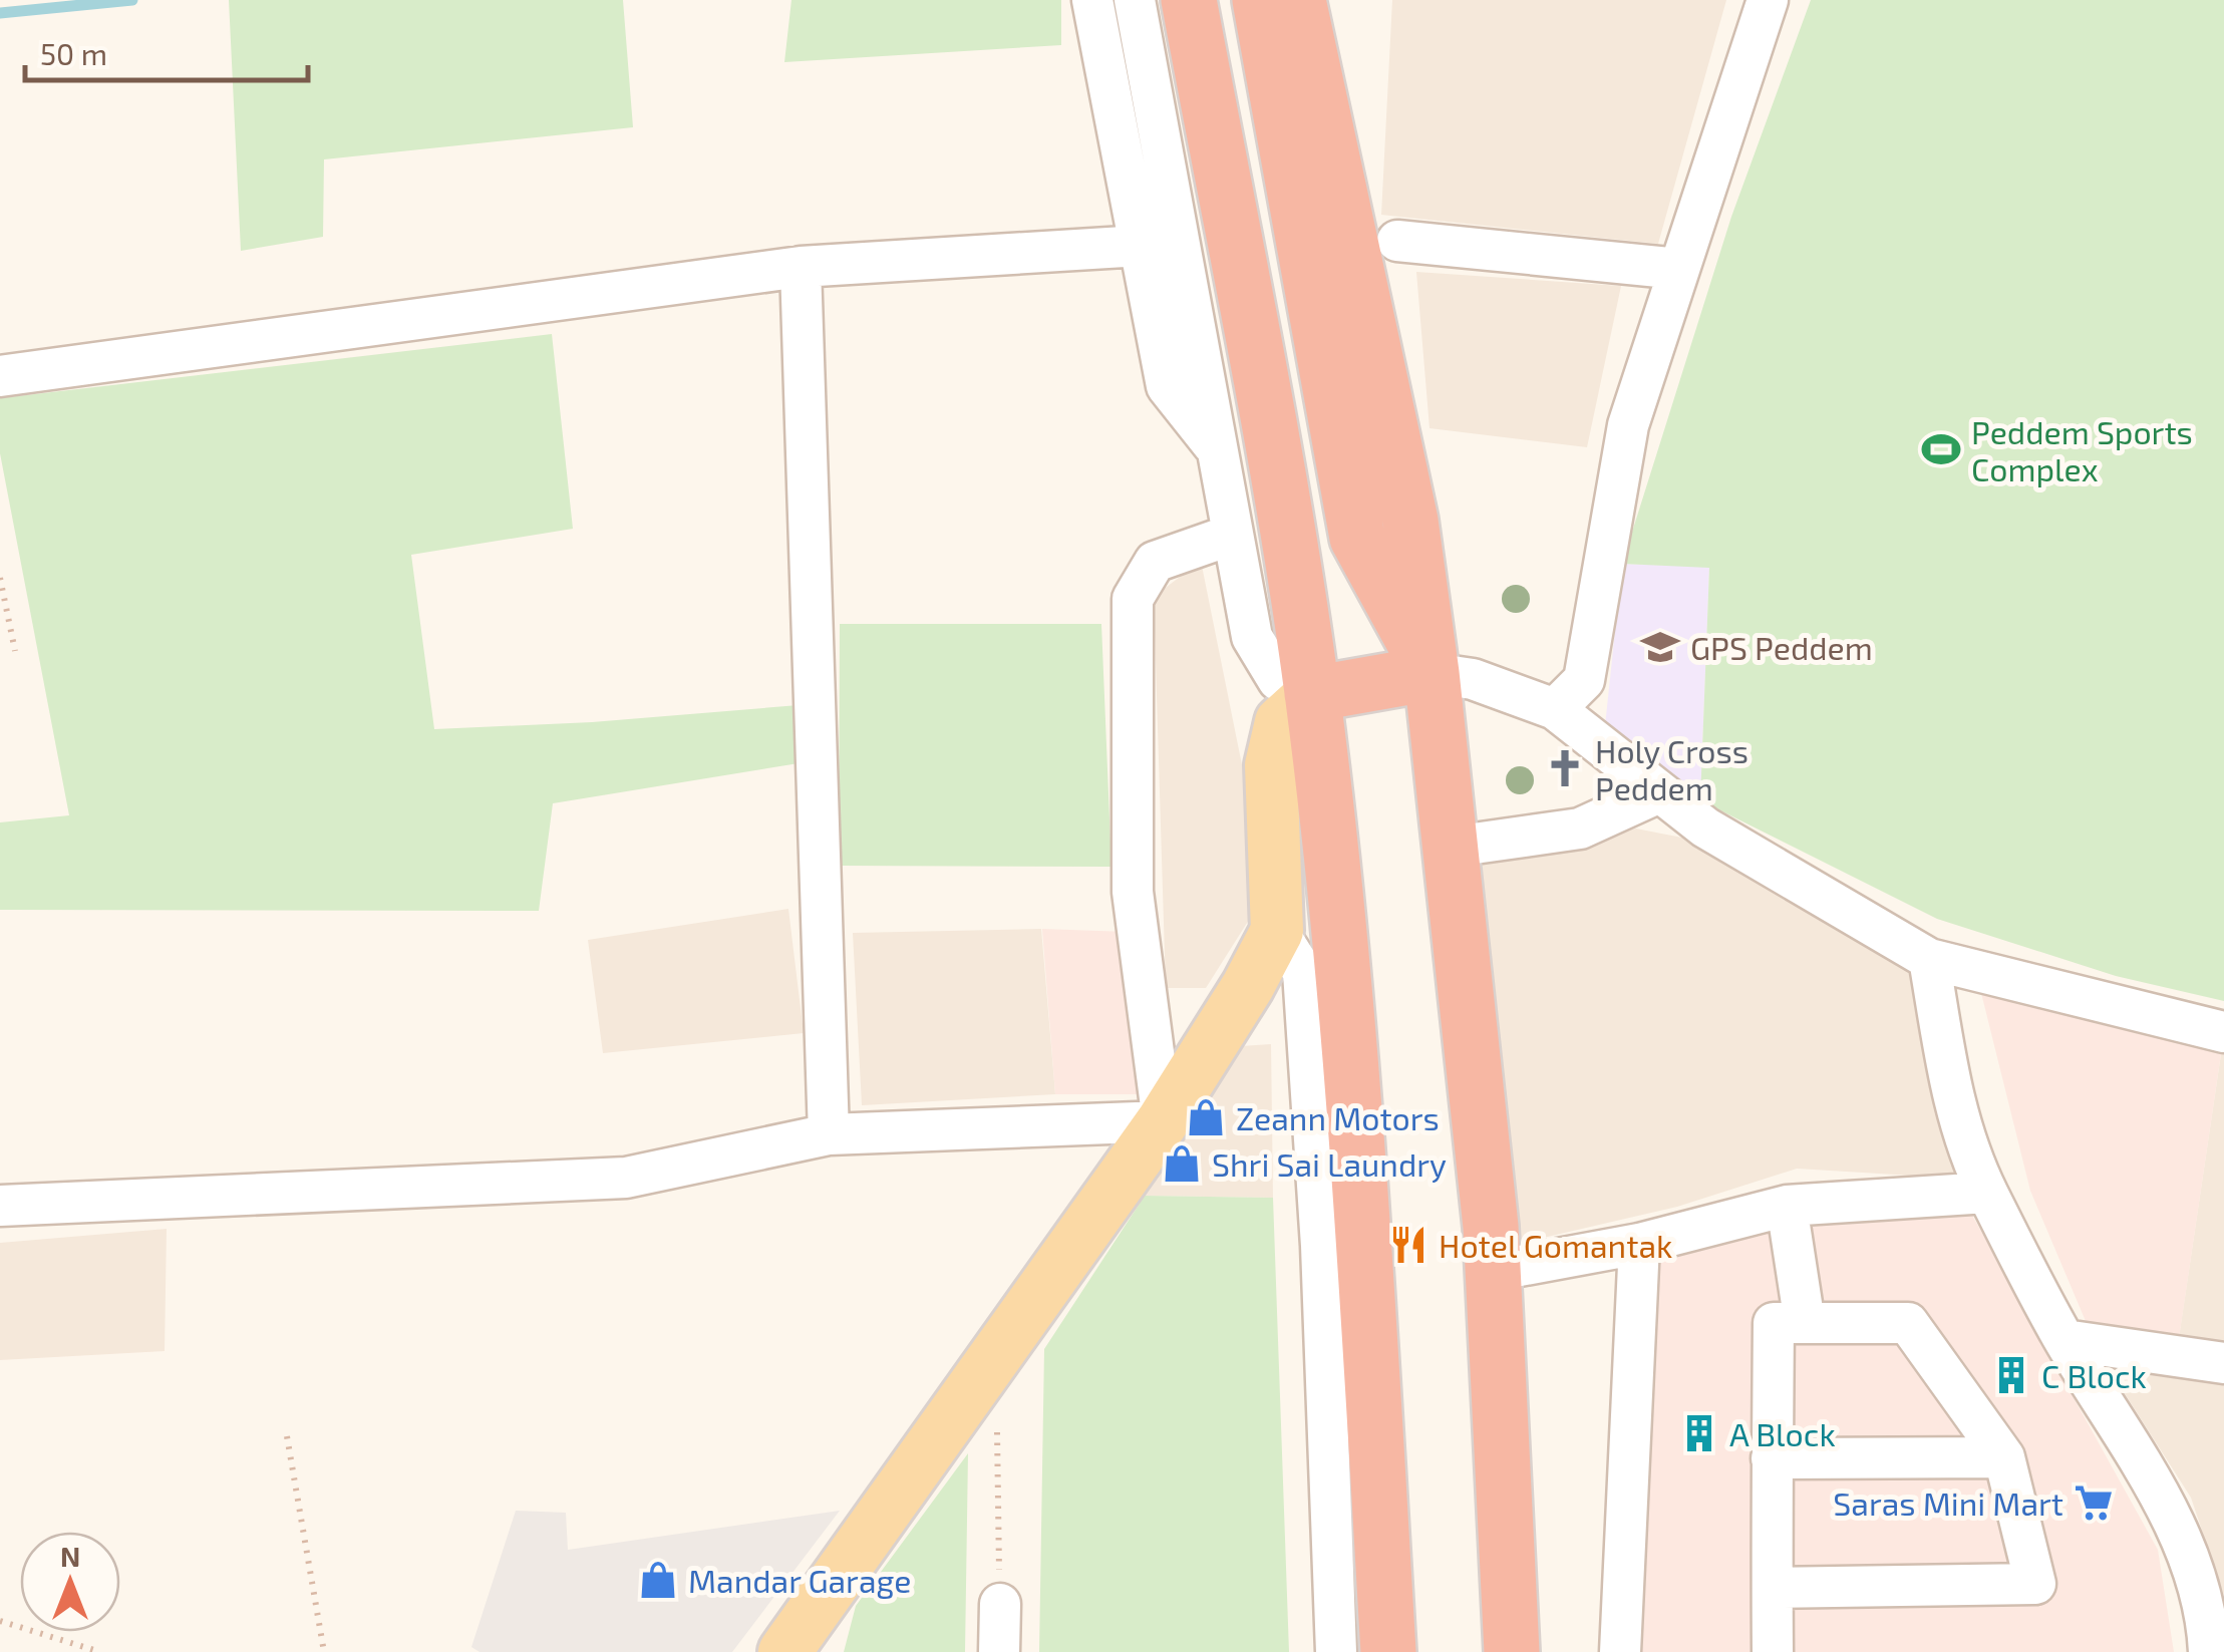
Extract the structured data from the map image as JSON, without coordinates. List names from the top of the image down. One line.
{"places":{"sports":["Peddem Sports Complex"],"school or university":["GPS Peddem"],"church":["Holy Cross Peddem"],"shop":["Zeann Motors","Shri Sai Laundry","Mandar Garage"],"restaurant":["Hotel Gomantak"],"building":["C Block","A Block"],"supermarket":["Saras Mini Mart"]},"scale_bar":"50 m","north":"top"}
